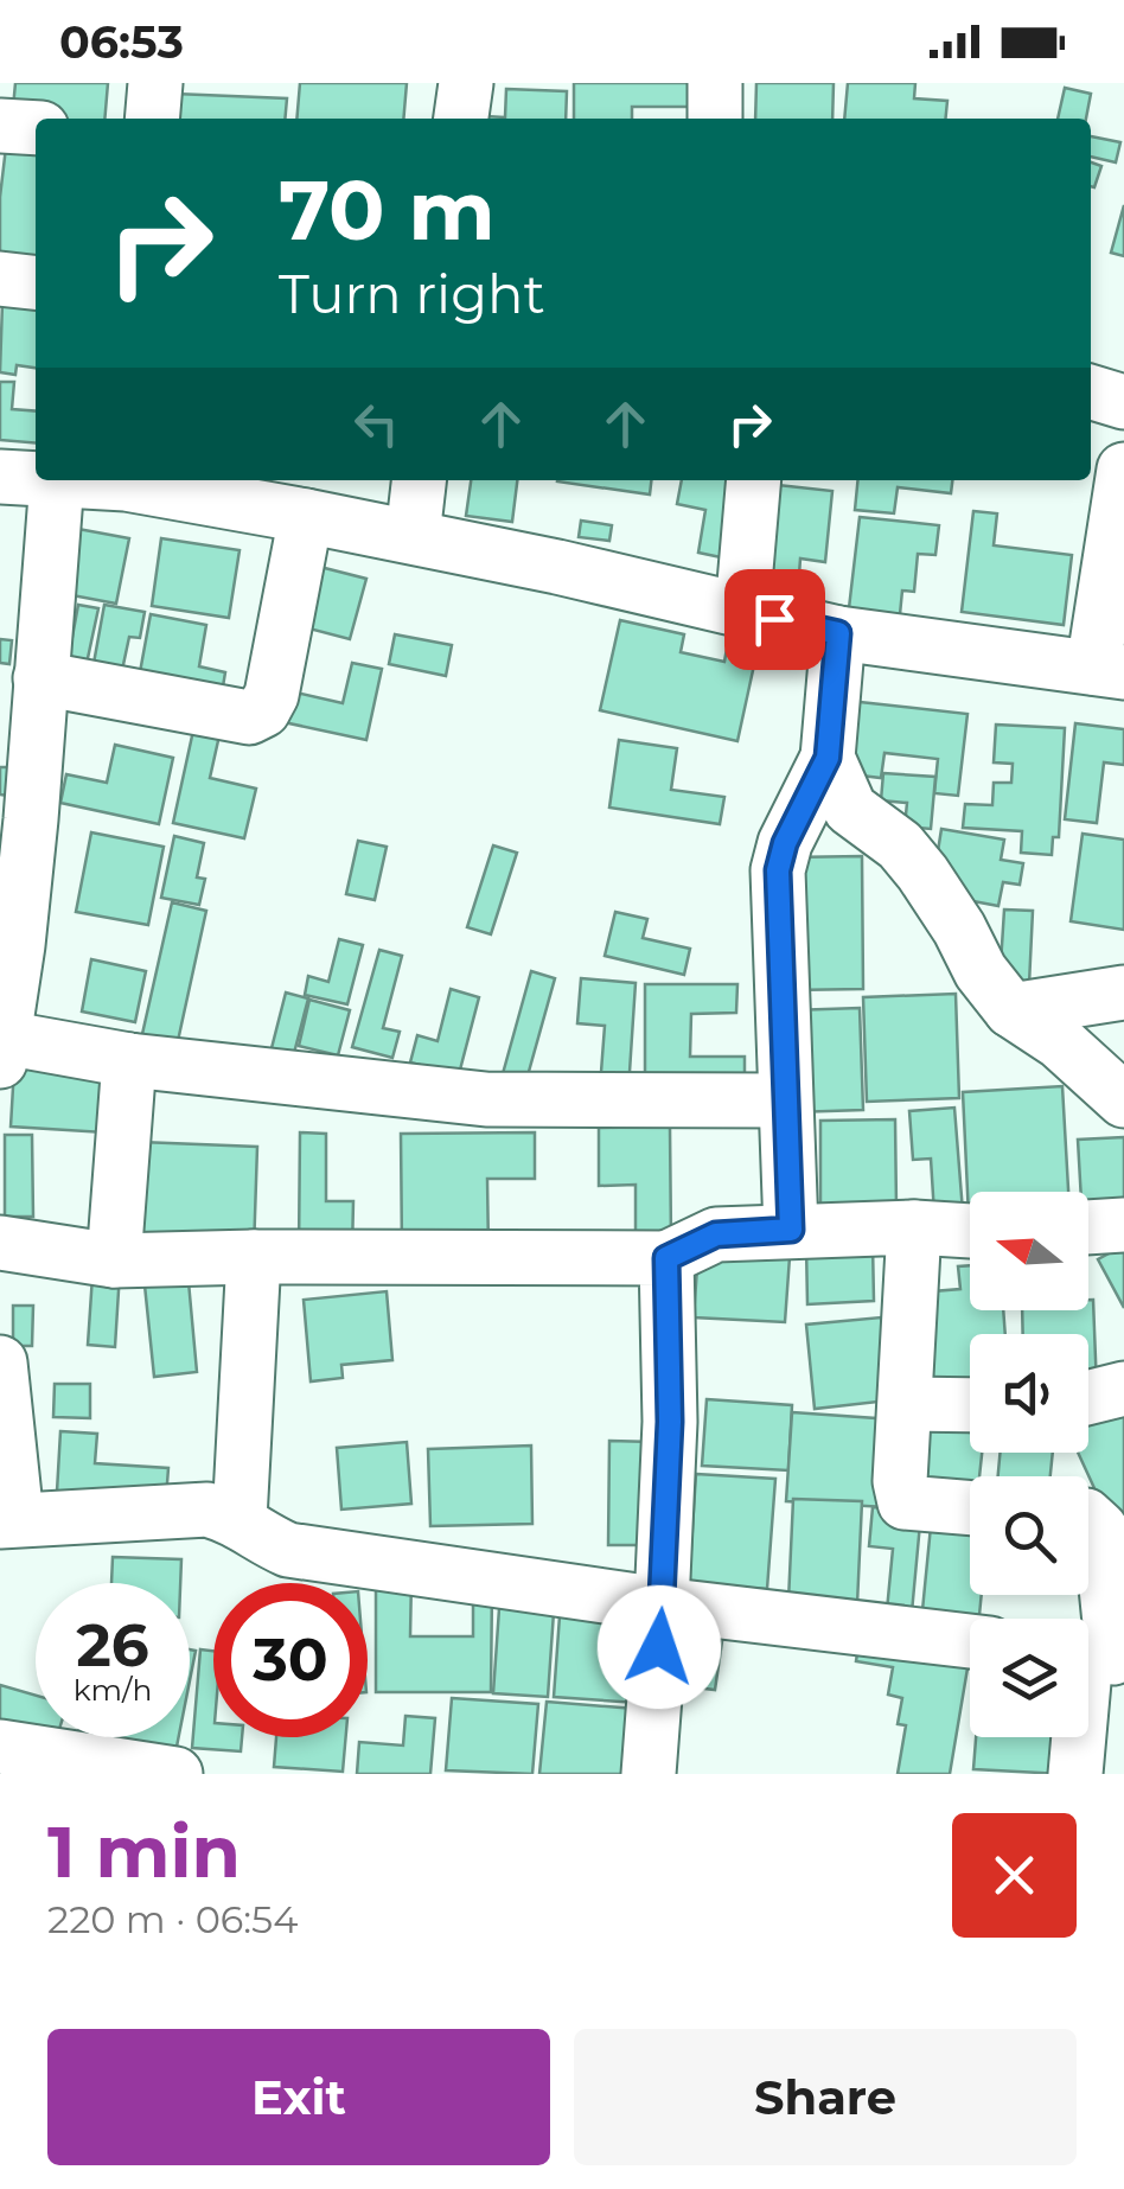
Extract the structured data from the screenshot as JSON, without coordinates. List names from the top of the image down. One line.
{"north":"left","page":{"status":"06:53","turn":["70 m","Turn right"],"speed":"26 km/h","limit":"30","heading":["1 min","220 m · 06:54"],"buttons":["Exit","Share"]}}
